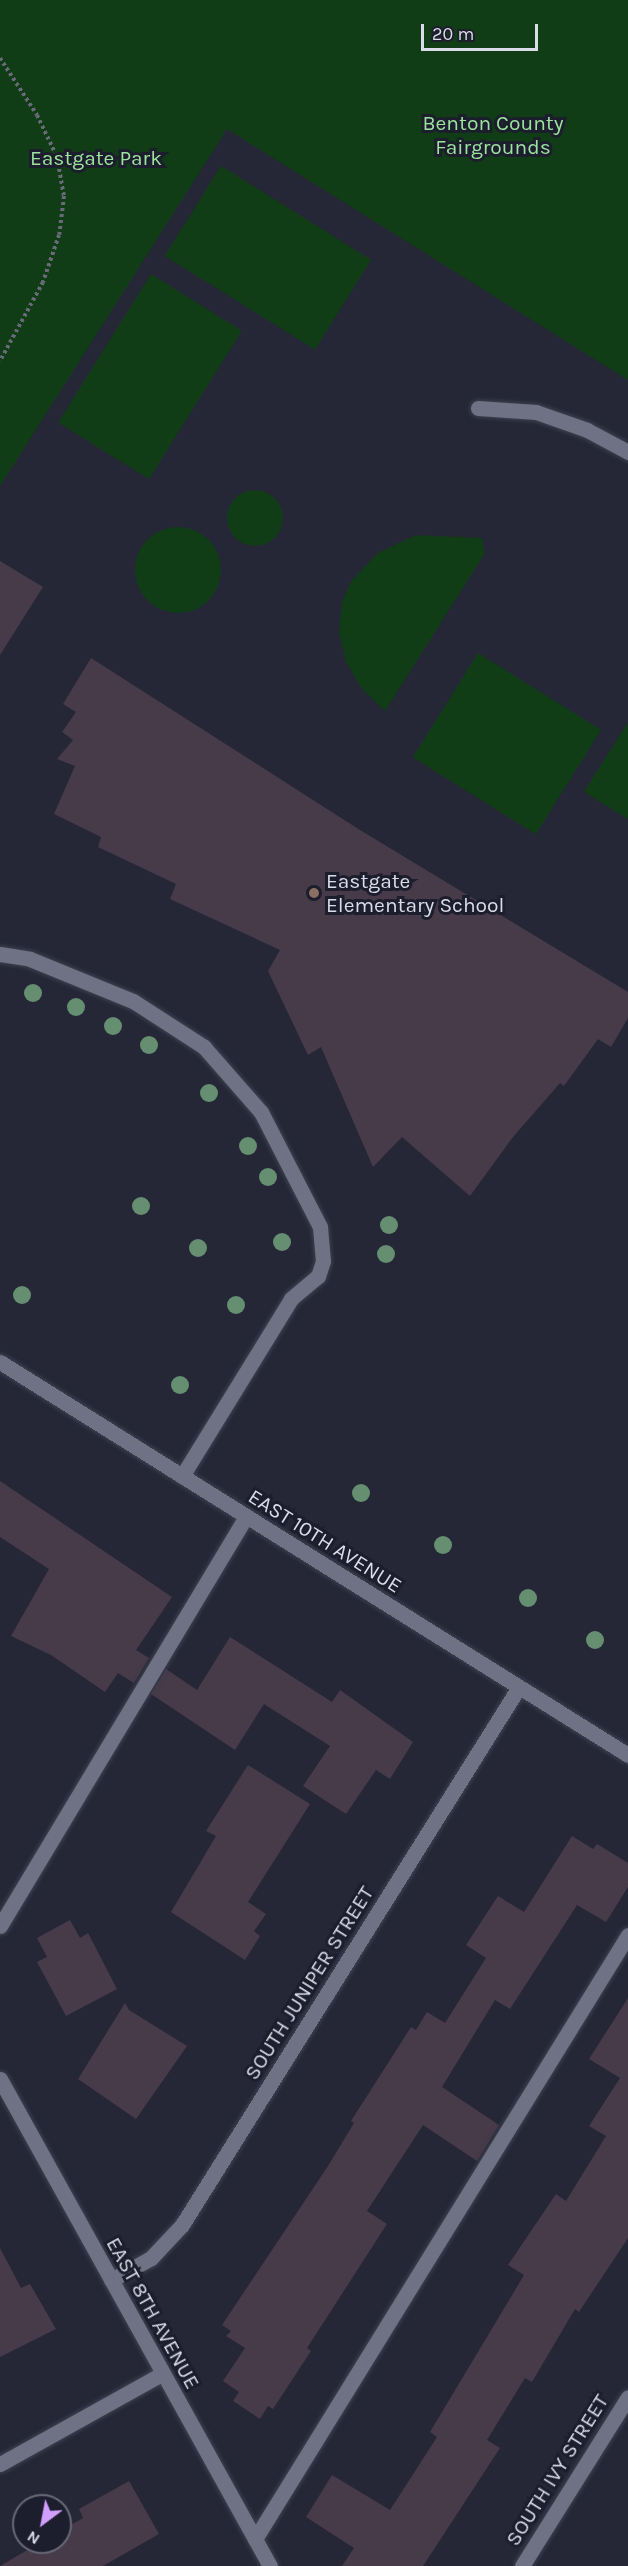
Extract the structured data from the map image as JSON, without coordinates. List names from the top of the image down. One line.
{"streets":{"street":["EAST 10TH AVENUE","SOUTH JUNIPER STREET","EAST 8TH AVENUE","SOUTH IVY STREET"]},"crossings":[["EAST 10TH AVENUE","SOUTH JUNIPER STREET"],["SOUTH JUNIPER STREET","EAST 8TH AVENUE"]],"parks":["Benton County Fairgrounds","Eastgate Park"],"places":["Eastgate Elementary School"],"scale_bar":"20 m","north":"bottom left"}
